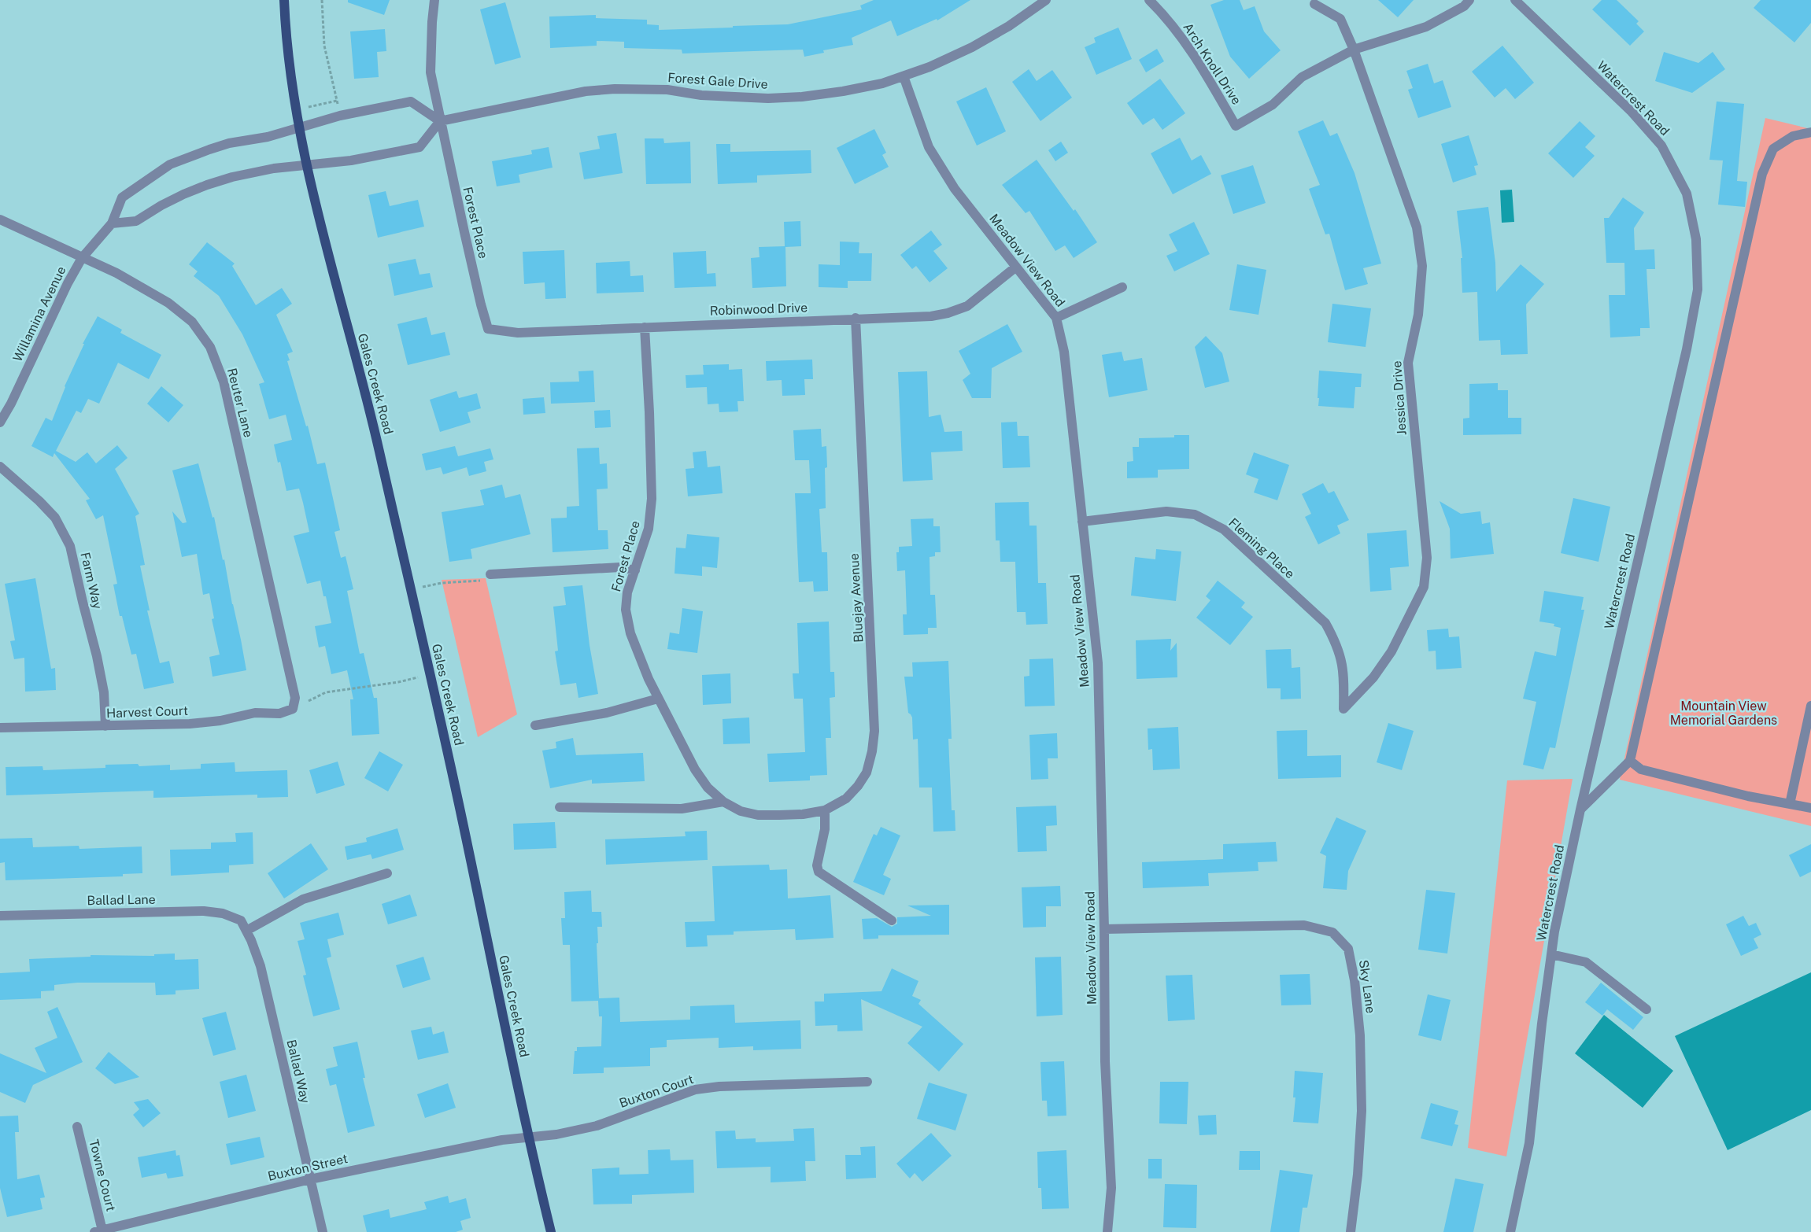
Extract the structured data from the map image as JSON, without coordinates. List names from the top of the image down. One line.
{"streets":{"main road":["Gales Creek Road"],"street":["Arch Knoll Drive","Forest Gale Drive","Watercrest Road","Forest Place","Meadow View Road","Robinwood Drive","Willamina Avenue","Jessica Drive","Reuter Lane","Fleming Place","Farm Way","Bluejay Avenue","Harvest Court","Ballad Lane","Sky Lane","Ballad Way","Buxton Court","Buxton Street","Towne Court"]},"crossings":[["Arch Knoll Drive","Jessica Drive"],["Forest Gale Drive","Forest Place"],["Forest Gale Drive","Meadow View Road"],["Forest Place","Robinwood Drive"],["Forest Place","Bluejay Avenue"],["Meadow View Road","Robinwood Drive"],["Meadow View Road","Fleming Place"],["Meadow View Road","Sky Lane"],["Robinwood Drive","Bluejay Avenue"],["Willamina Avenue","Gales Creek Road"],["Willamina Avenue","Reuter Lane"],["Gales Creek Road","Buxton Court"],["Gales Creek Road","Buxton Street"],["Jessica Drive","Fleming Place"],["Reuter Lane","Harvest Court"],["Farm Way","Harvest Court"],["Ballad Lane","Ballad Way"],["Ballad Way","Buxton Street"],["Buxton Court","Buxton Street"],["Buxton Street","Towne Court"]],"parks":["Mountain View Memorial Gardens"]}
